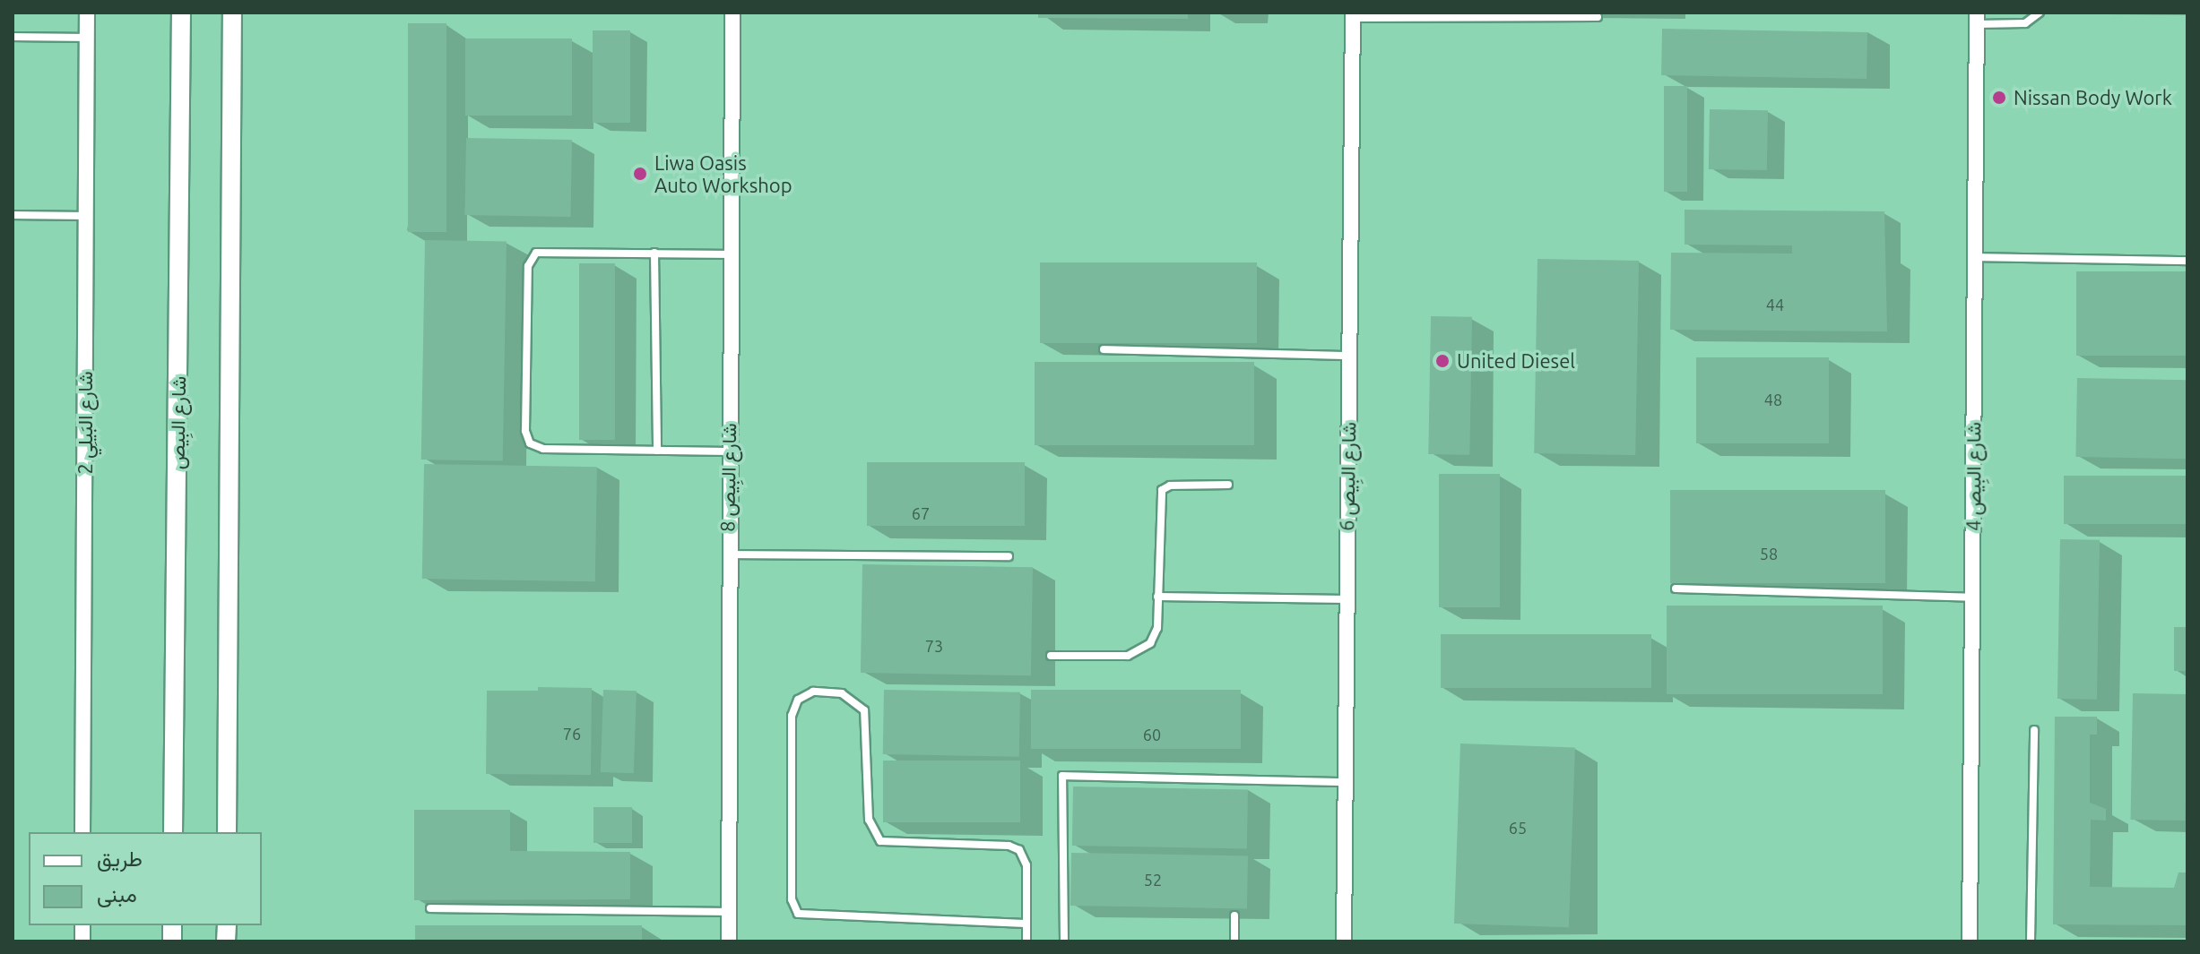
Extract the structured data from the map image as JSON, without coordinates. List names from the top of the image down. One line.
{"streets":{"street":["شارع البَيلِي 2","شارع البِيص","شارع البِيص 6","شارع البِيص 4","شارع البِيص 8"]},"places":["Nissan Body Work","Liwa Oasis Auto Workshop","United Diesel"],"house_numbers":["44","48","67","58","73","76","60","65","52"],"legend":["طريق","مبنى"]}
